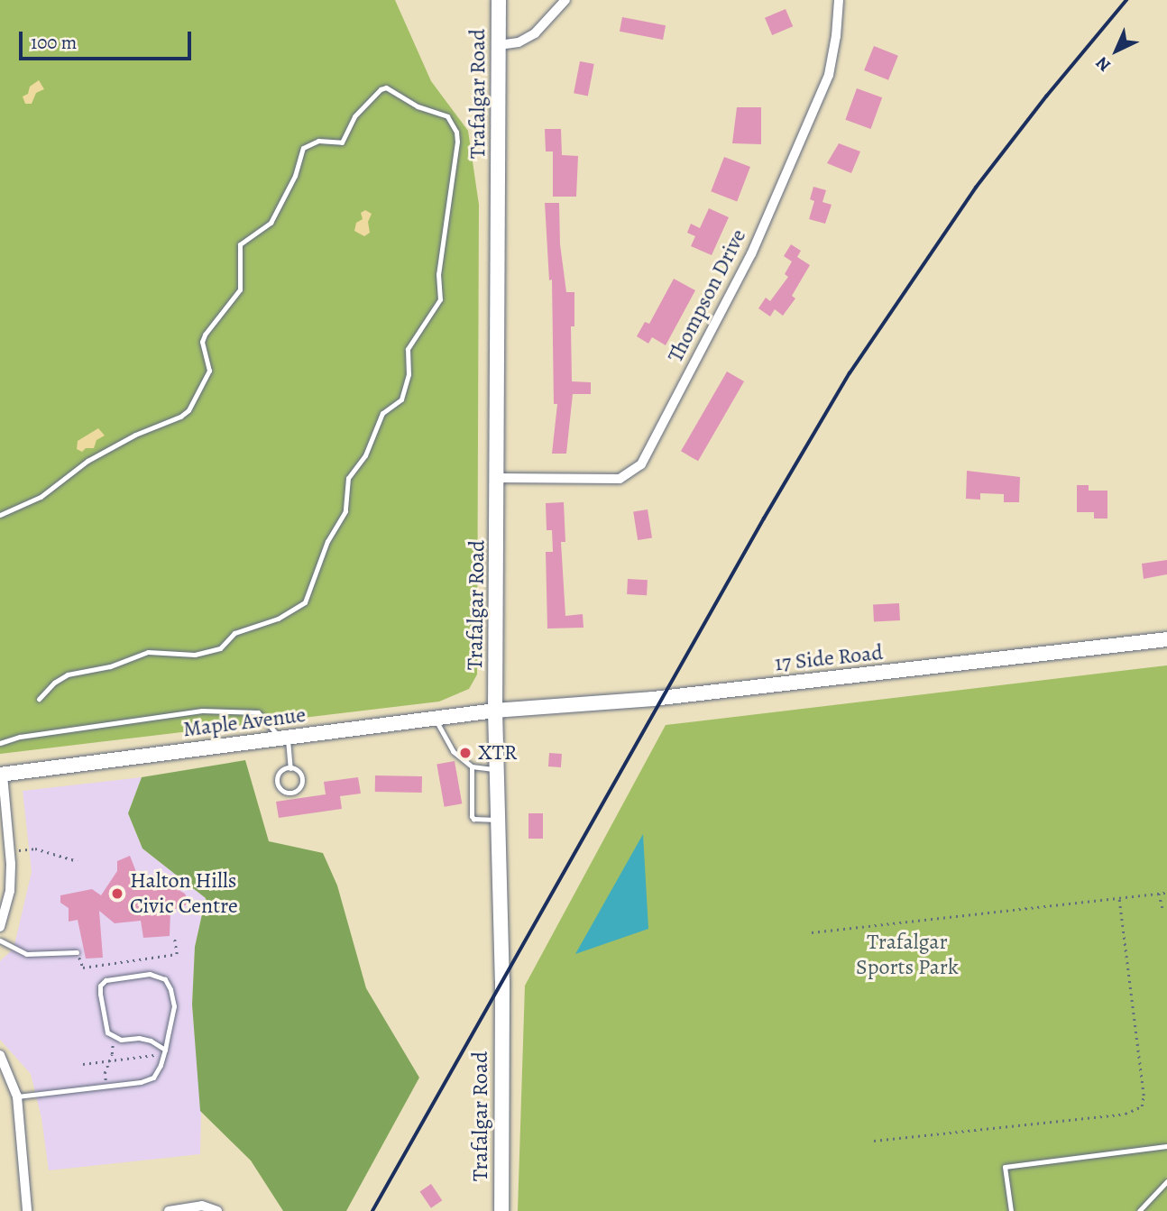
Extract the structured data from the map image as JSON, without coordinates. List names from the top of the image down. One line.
{"streets":{"main road":["Trafalgar Road","17 Side Road","Maple Avenue"],"street":["Thompson Drive"]},"crossings":[["Trafalgar Road","Thompson Drive"],["Trafalgar Road","17 Side Road"],["Trafalgar Road","Maple Avenue"],["17 Side Road","Maple Avenue"]],"parks":["Trafalgar Sports Park"],"places":["XTR","Halton Hills Civic Centre"],"scale_bar":"100 m","north":"bottom left"}
